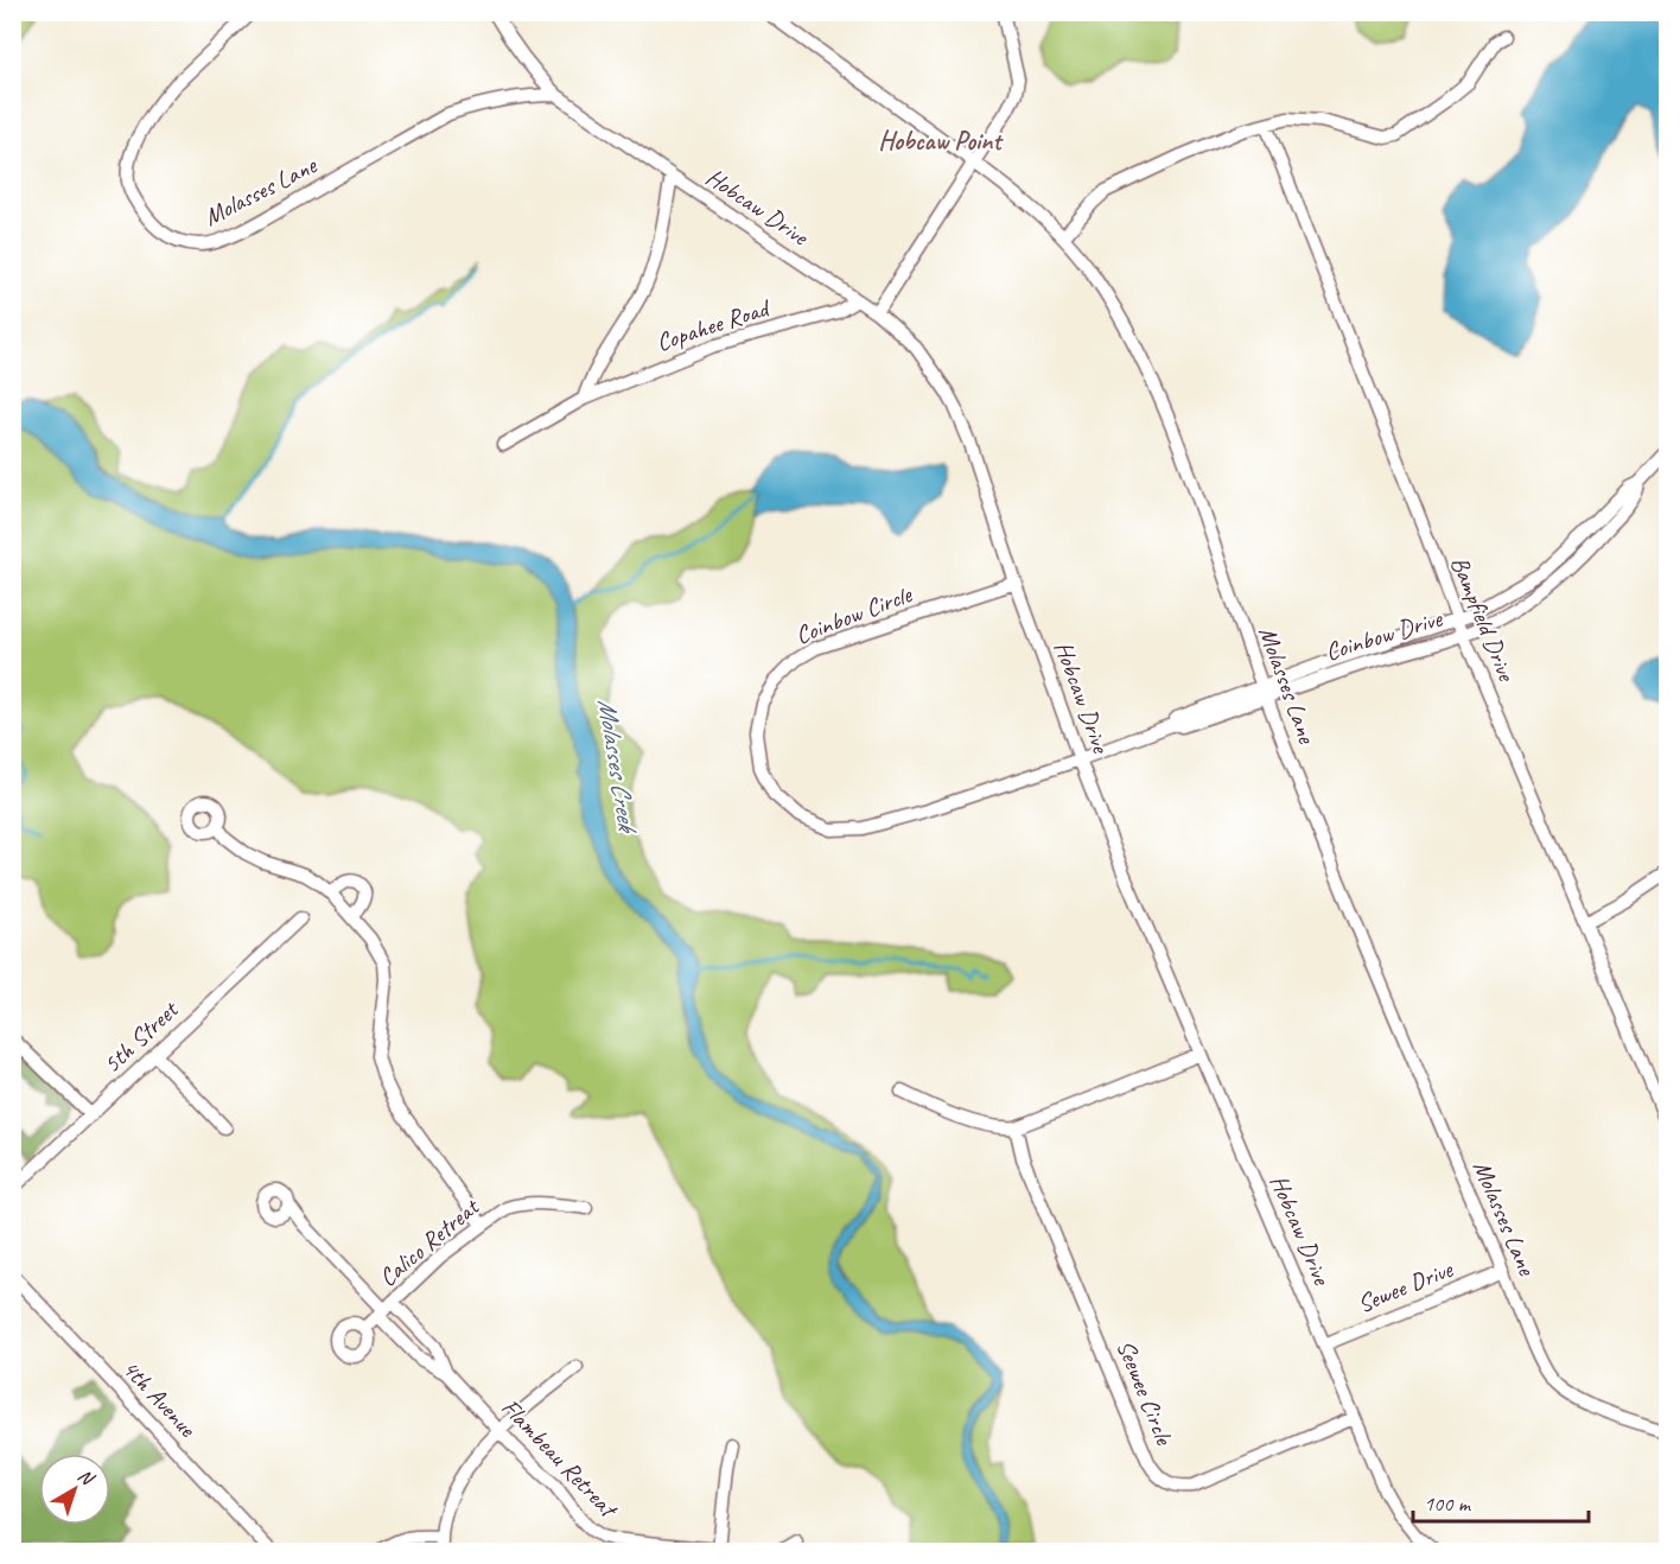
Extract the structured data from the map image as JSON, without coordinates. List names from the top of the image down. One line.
{"streets":{"street":["Molasses Lane","Hobcaw Drive","Copahee Road","Coinbow Circle","Bampfield Drive","Coinbow Drive","5th Street","Calico Retreat","Sewee Drive","Seewee Circle","4th Avenue","Flambeau Retreat"]},"crossings":[["Molasses Lane","Hobcaw Drive"],["Molasses Lane","Coinbow Drive"],["Molasses Lane","Sewee Drive"],["Hobcaw Drive","Copahee Road"],["Hobcaw Drive","Coinbow Circle"],["Hobcaw Drive","Coinbow Drive"],["Hobcaw Drive","Sewee Drive"],["Hobcaw Drive","Seewee Circle"],["Coinbow Circle","Coinbow Drive"],["Bampfield Drive","Coinbow Drive"],["Calico Retreat","Flambeau Retreat"]],"districts":["Hobcaw Point"],"water":["Molasses Creek"],"scale_bar":"100 m","north":"top right"}
